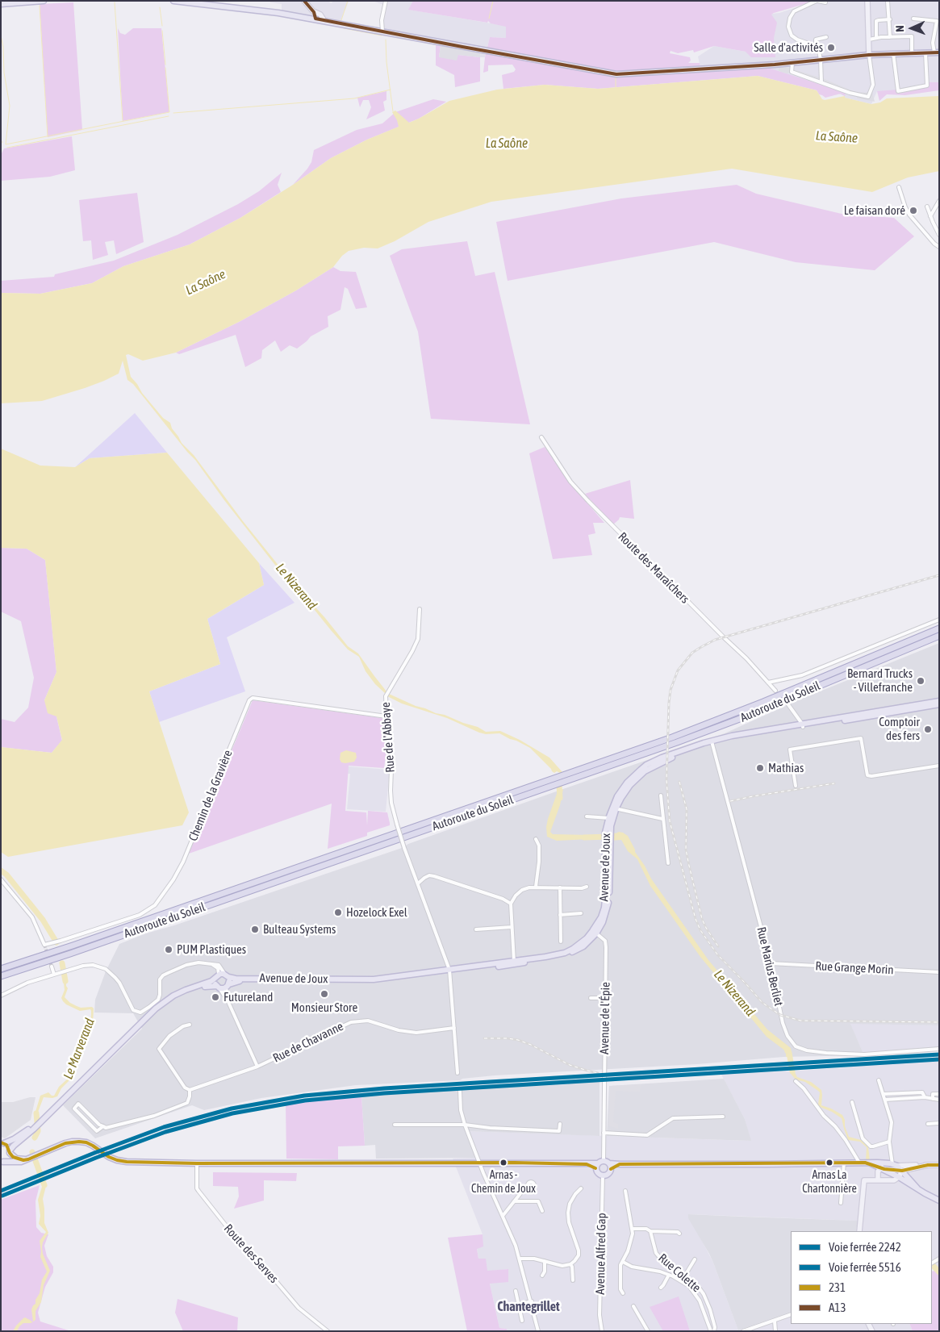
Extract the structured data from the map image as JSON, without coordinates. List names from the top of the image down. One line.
{"streets":{"highway":["Autoroute du Soleil"],"main road":["Avenue de Joux"],"street":["Route des Maraîchers","Rue de l'Abbaye","Chemin de la Gravière","Rue Marius Berliet","Rue Grange Morin","Avenue de l'Épie","Rue de Chavanne","Route des Serves","Avenue Alfred Gap","Rue Colette"]},"crossings":[["Rue de l'Abbaye","Chemin de la Gravière"],["Avenue de Joux","Rue Marius Berliet"],["Avenue de Joux","Avenue de l'Épie"],["Rue Marius Berliet","Rue Grange Morin"],["Avenue de l'Épie","Avenue Alfred Gap"]],"districts":["Chantegrillet"],"water":["La Saône","Le Nizerand","Le Marverand"],"places":["Salle d'activités","Le faisan doré","Bernard Trucks - Villefranche","Comptoir des fers","Mathias","Hozelock Exel","Bulteau Systems","PUM Plastiques","Monsieur Store","Futureland","Arnas - Chemin de Joux","Arnas La Chartonnière"],"lines":["transit line A13","rail line 2242","rail line 5516","transit line 231"],"legend":["Voie ferrée 2242","Voie ferrée 5516","231","A13"],"north":"left"}
